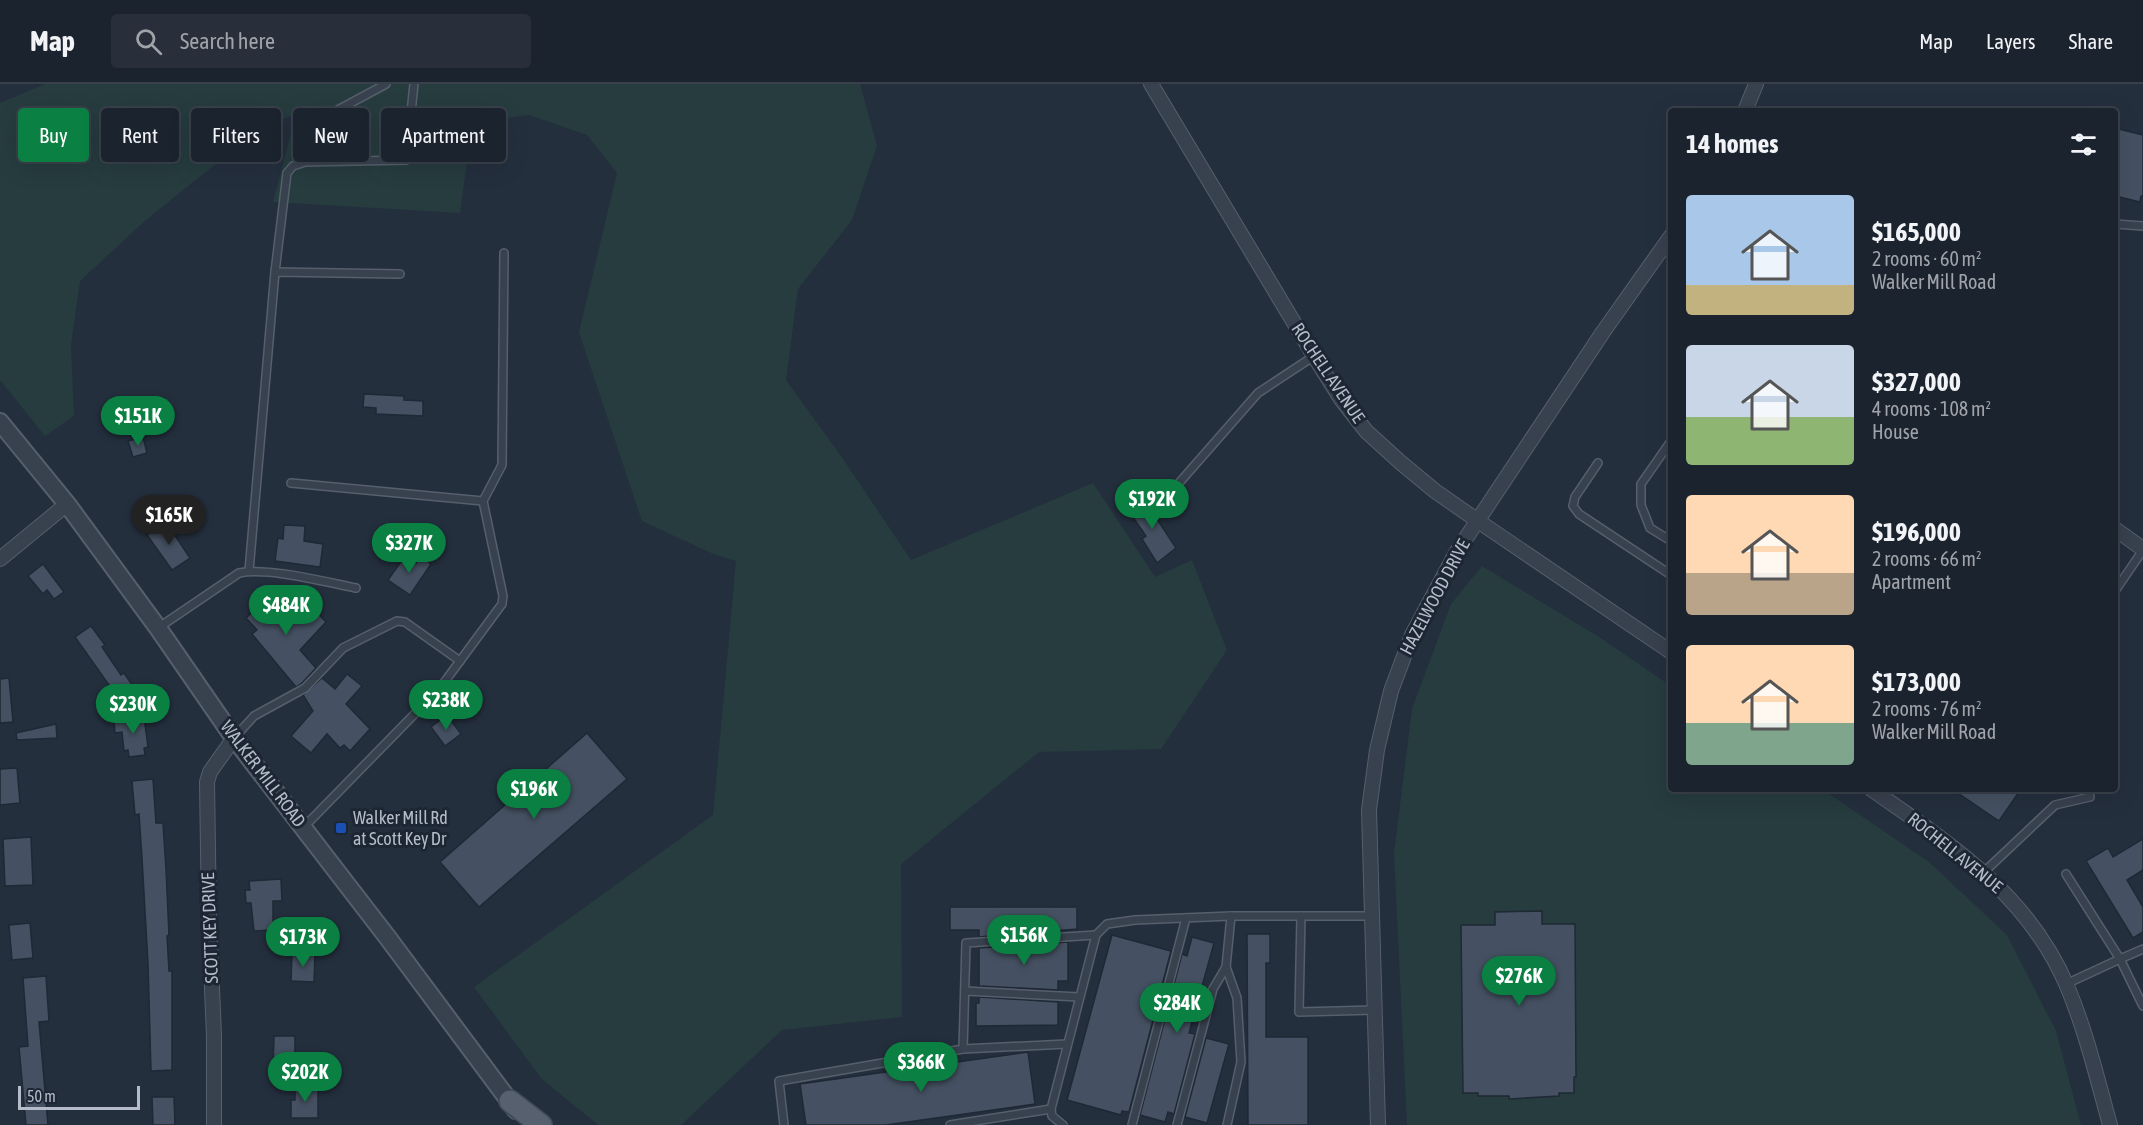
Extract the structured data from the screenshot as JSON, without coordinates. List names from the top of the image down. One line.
{"streets":{"street":["ROCHELL AVENUE","HAZELWOOD DRIVE","WALKER MILL ROAD","SCOTT KEY DRIVE"]},"crossings":[["ROCHELL AVENUE","HAZELWOOD DRIVE"],["WALKER MILL ROAD","SCOTT KEY DRIVE"]],"places":{"transit":["Walker Mill Rd at Scott Key Dr"]},"scale_bar":"50 m","page":{"header":"Map","search":"Search here","nav":["Map","Layers","Share"],"chip":["Buy","Rent","Filters","New","Apartment"],"heading":"14 homes","list":[{"name":"$165,000","note":"2 rooms · 60 m² · Walker Mill Road"},{"name":"$327,000","note":"4 rooms · 108 m² · House"},{"name":"$196,000","note":"2 rooms · 66 m² · Apartment"},{"name":"$173,000","note":"2 rooms · 76 m² · Walker Mill Road"}],"price":["$151K","$192K","$165K","$327K","$484K","$238K","$230K","$196K","$156K","$173K","$276K","$284K","$366K","$202K"],"scale":"50 m"}}
